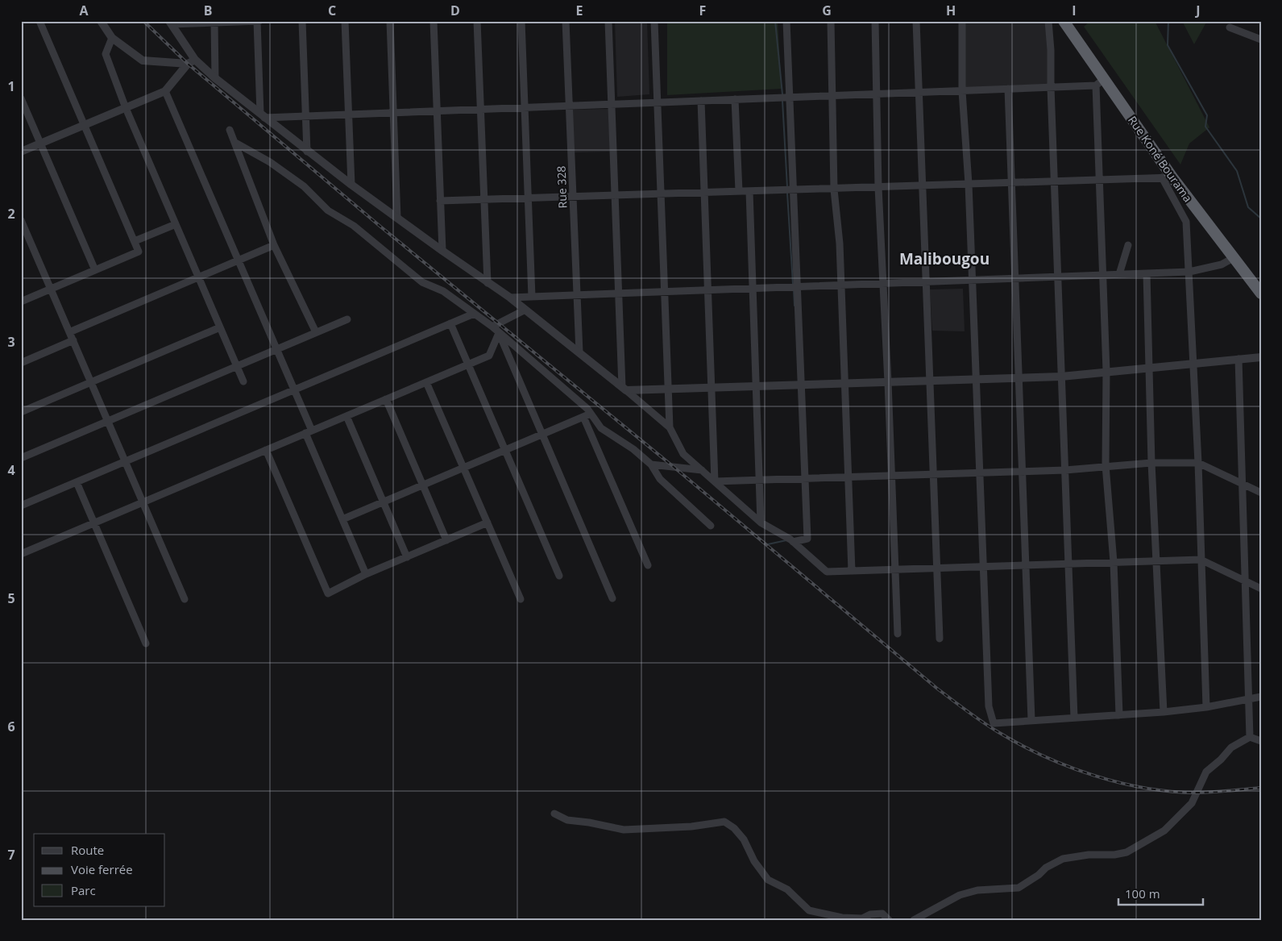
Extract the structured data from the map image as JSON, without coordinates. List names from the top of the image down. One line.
{"streets":{"highway":["Rue Koné Bourama"],"street":["Rue 328"]},"districts":["Malibougou"],"legend":["Route","Voie ferrée","Parc"],"scale_bar":"100 m","grid":{"columns":["A","B","C","D","E","F","G","H","I","J"],"rows":["1","2","3","4","5","6","7"]}}
